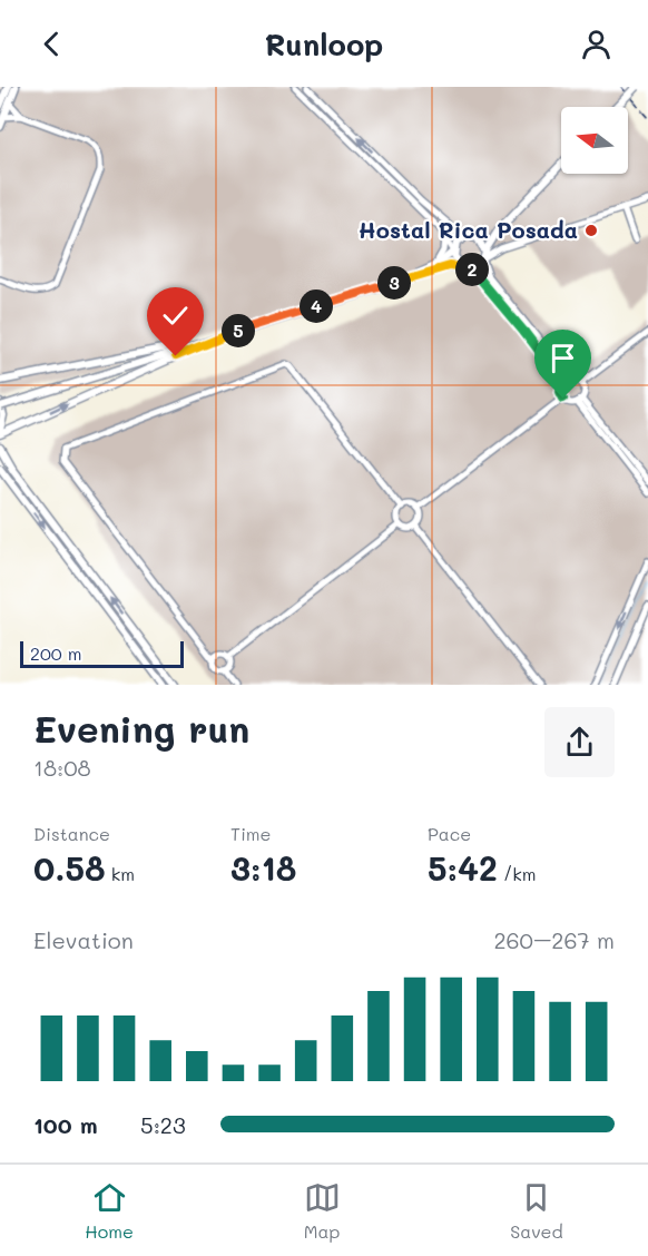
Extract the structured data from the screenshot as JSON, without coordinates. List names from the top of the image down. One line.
{"places":["Hostal Rica Posada"],"scale_bar":"200 m","north":"left","page":{"header":"Runloop","pins":["2","3","4","5"],"scale":"200 m","heading":["Evening run","18:08"],"stats":[["Distance","0.58 km"],["Time","3:18"],["Pace","5:42 /km"]],"chart":["Elevation","260–267 m"],"list":[{"name":"100 m","note":"5:23"}],"tabs":["Home","Map","Saved"]}}
